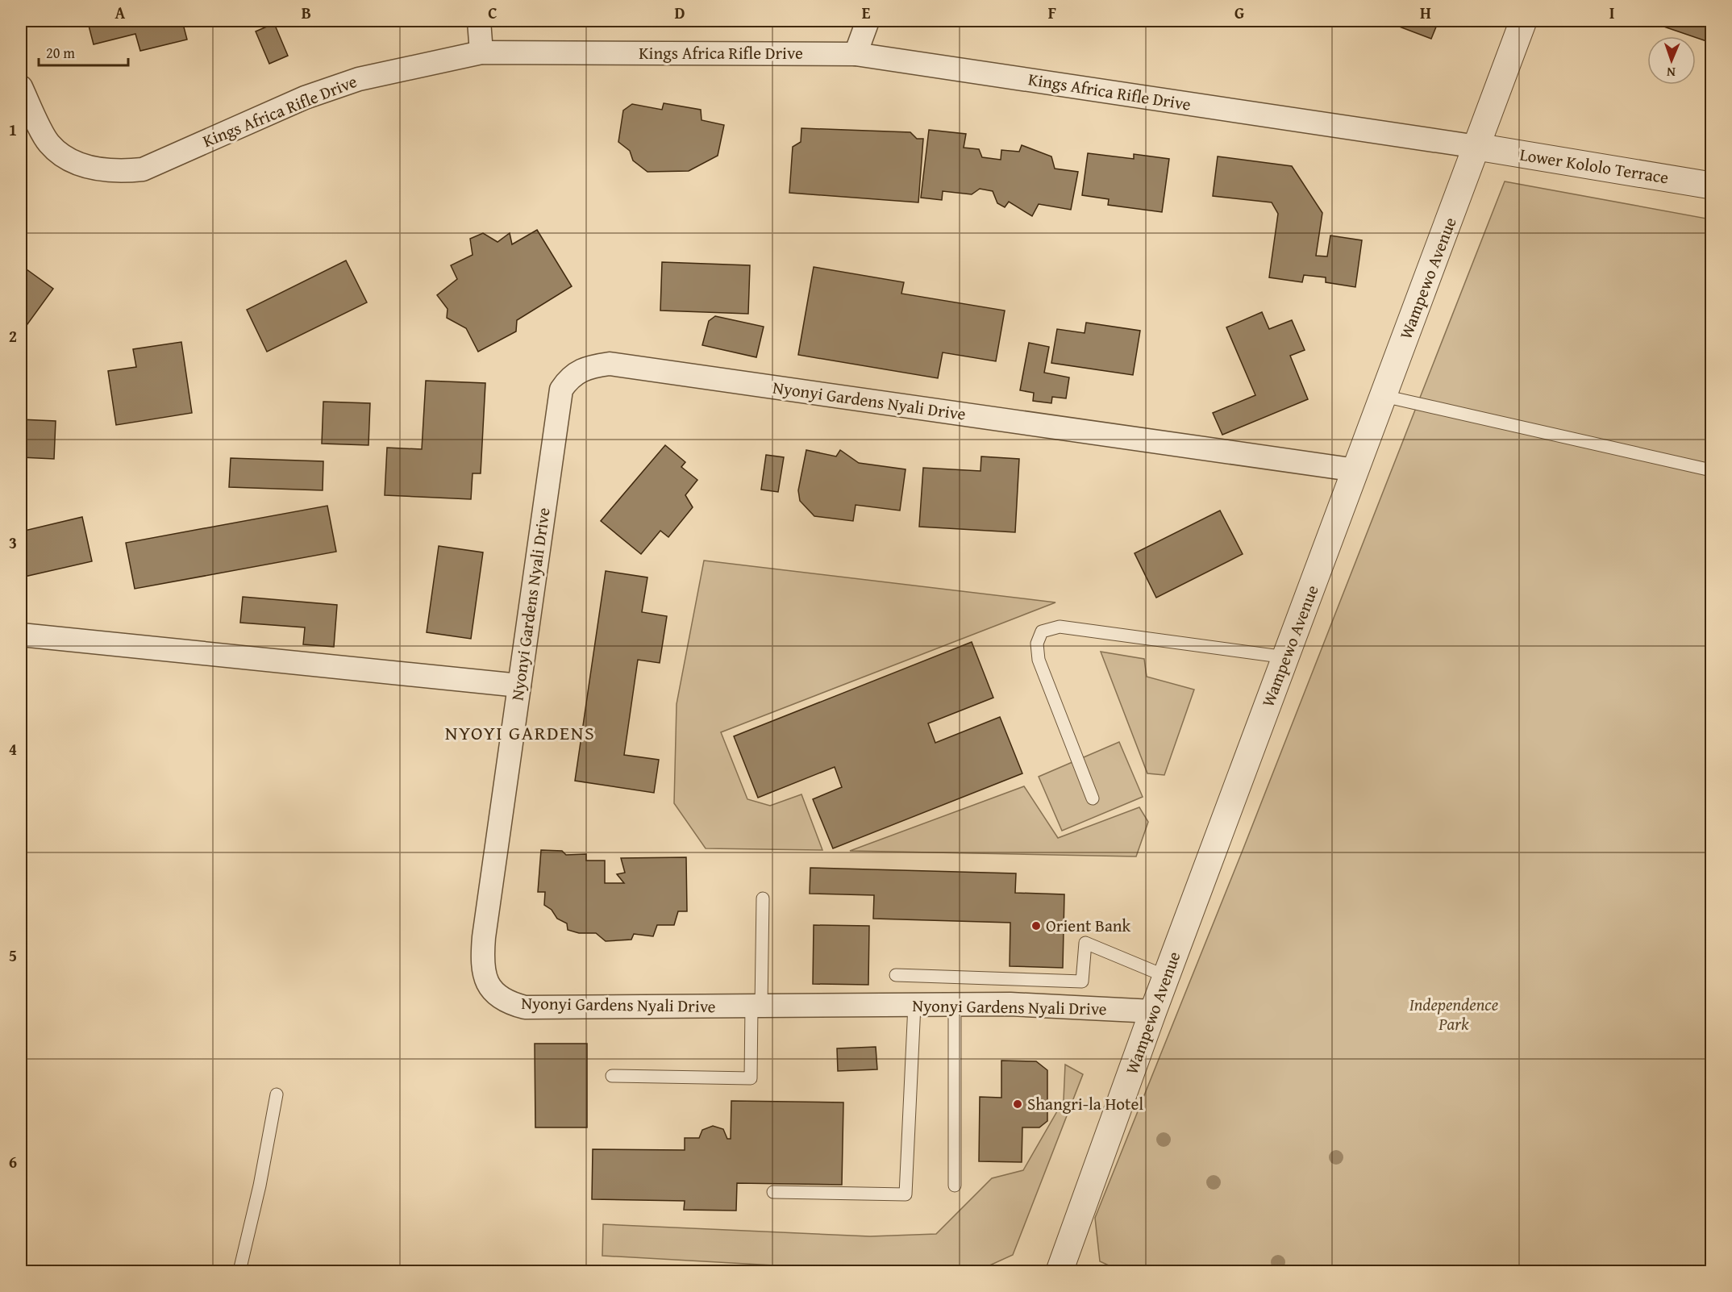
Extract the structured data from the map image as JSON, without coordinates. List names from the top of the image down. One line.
{"streets":{"street":["Kings Africa Rifle Drive","Lower Kololo Terrace","Wampewo Avenue","Nyonyi Gardens Nyali Drive"]},"crossings":[["Kings Africa Rifle Drive","Lower Kololo Terrace"],["Kings Africa Rifle Drive","Wampewo Avenue"],["Lower Kololo Terrace","Wampewo Avenue"],["Wampewo Avenue","Nyonyi Gardens Nyali Drive"]],"districts":["NYOYI GARDENS"],"parks":["Independence Park"],"places":["Orient Bank","Shangri-la Hotel"],"scale_bar":"20 m","north":"bottom","grid":{"columns":["A","B","C","D","E","F","G","H","I"],"rows":["1","2","3","4","5","6"]}}
